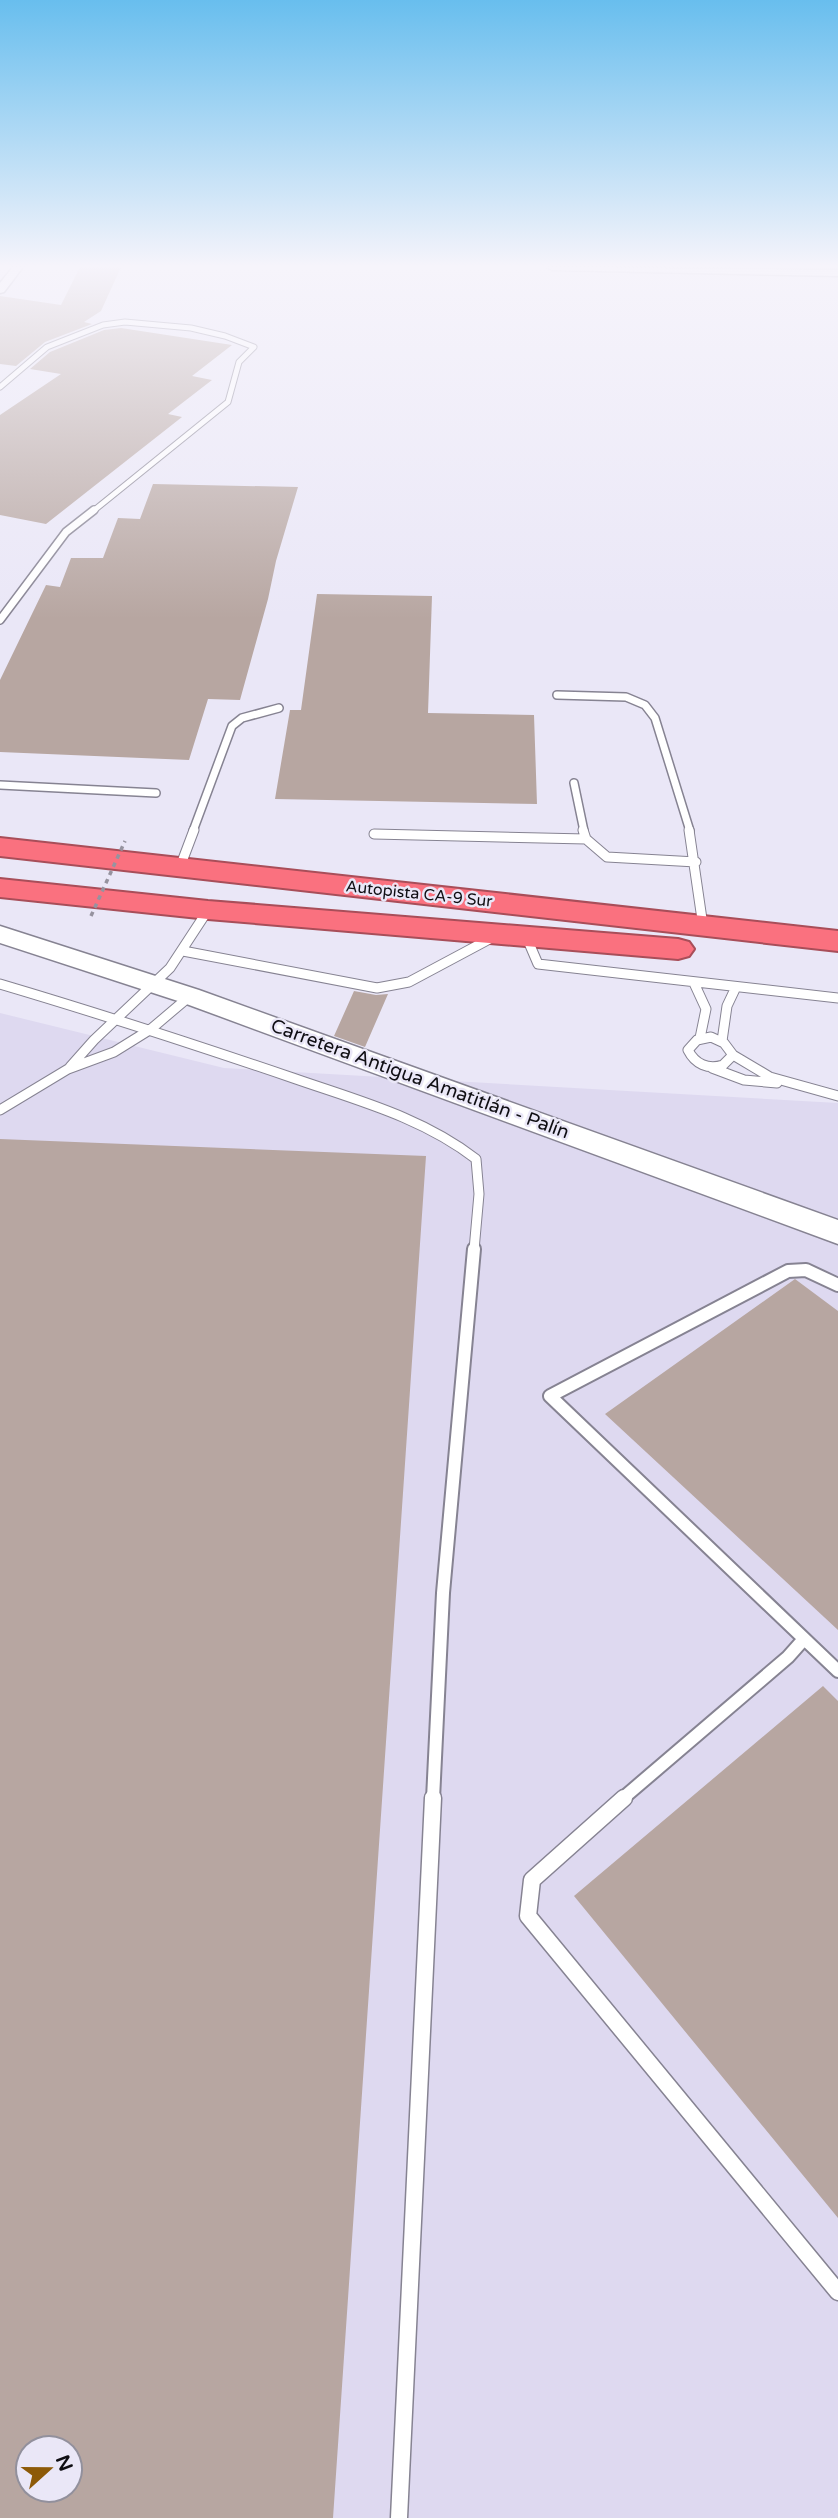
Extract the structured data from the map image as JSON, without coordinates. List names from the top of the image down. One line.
{"streets":{"highway":["Autopista CA-9 Sur"],"main road":["Carretera Antigua Amatitlán - Palín"]},"north":"right"}
